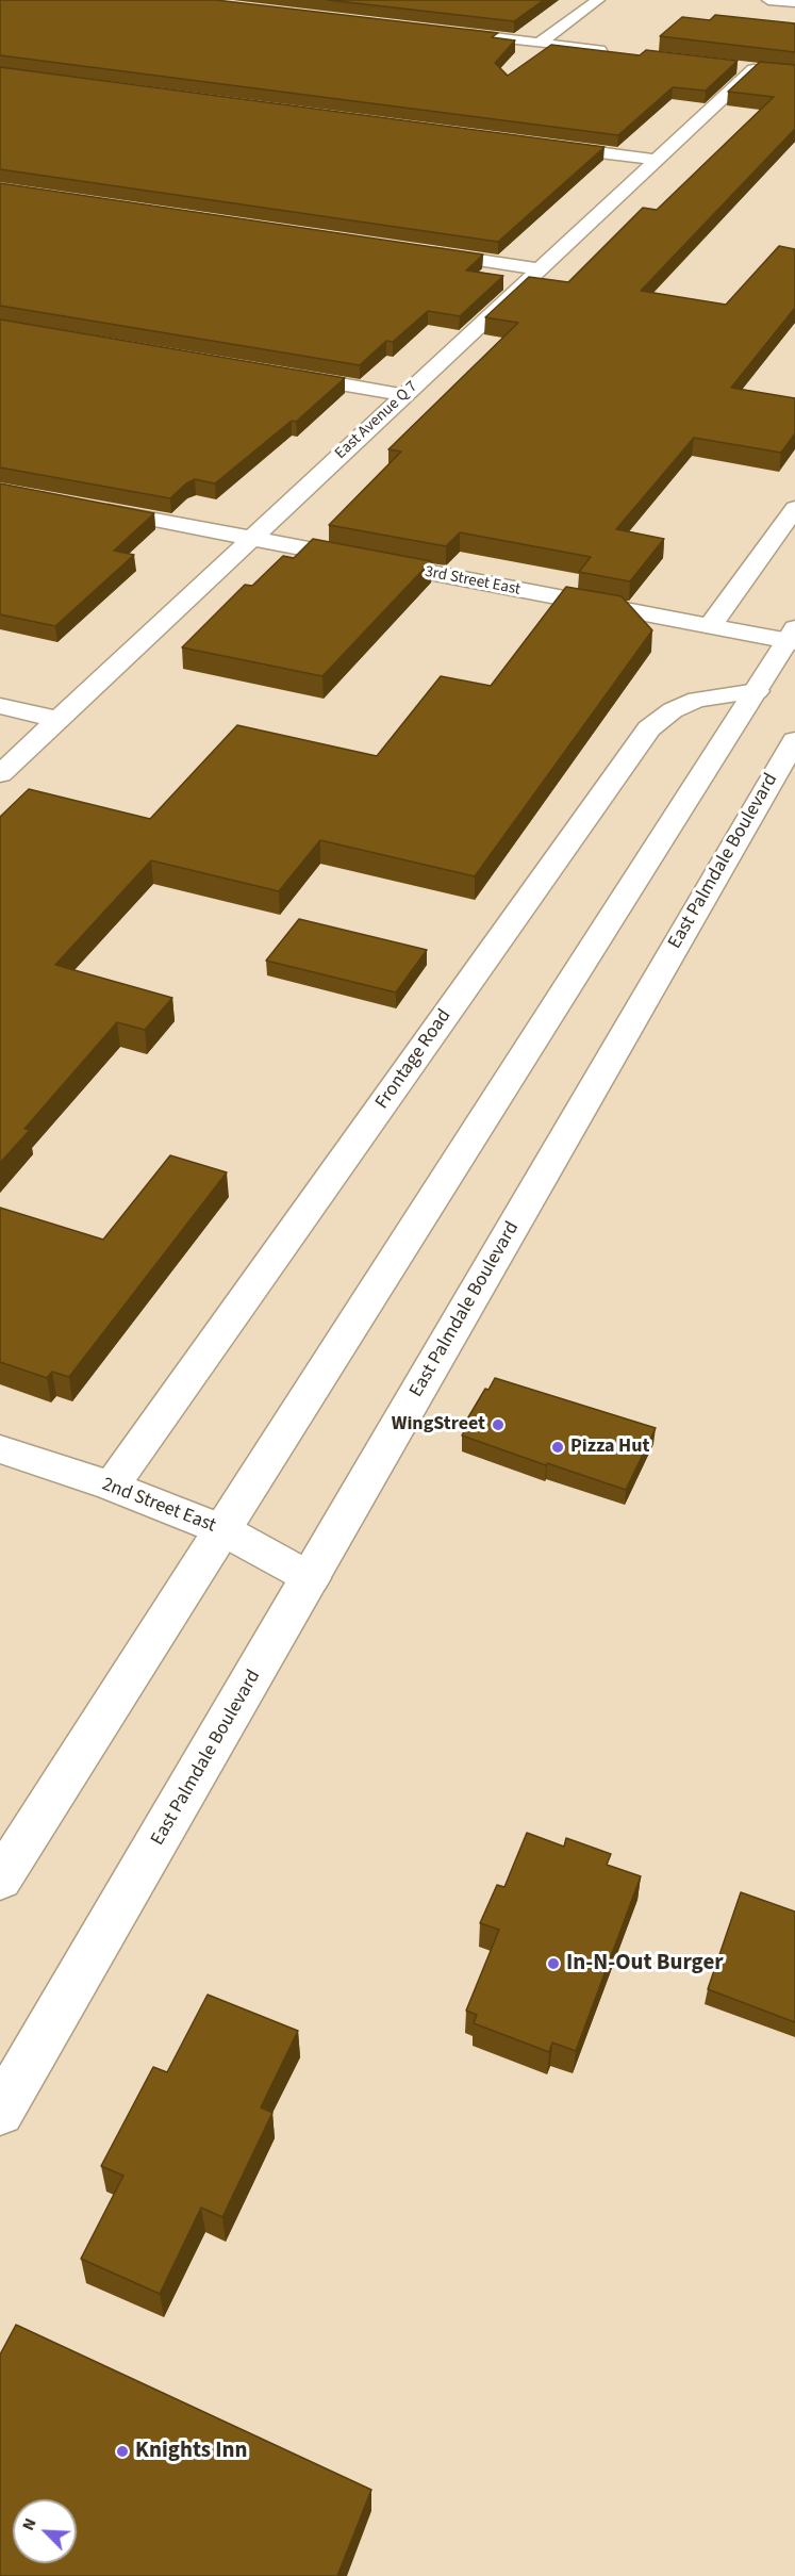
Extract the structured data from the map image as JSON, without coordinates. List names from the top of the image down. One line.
{"streets":{"main road":["East Avenue Q 7","3rd Street East","East Palmdale Boulevard","Frontage Road","2nd Street East"]},"crossings":[["East Avenue Q 7","3rd Street East"],["East Palmdale Boulevard","2nd Street East"],["Frontage Road","2nd Street East"]],"places":["WingStreet","Pizza Hut","In-N-Out Burger","Knights Inn"],"north":"top left"}
